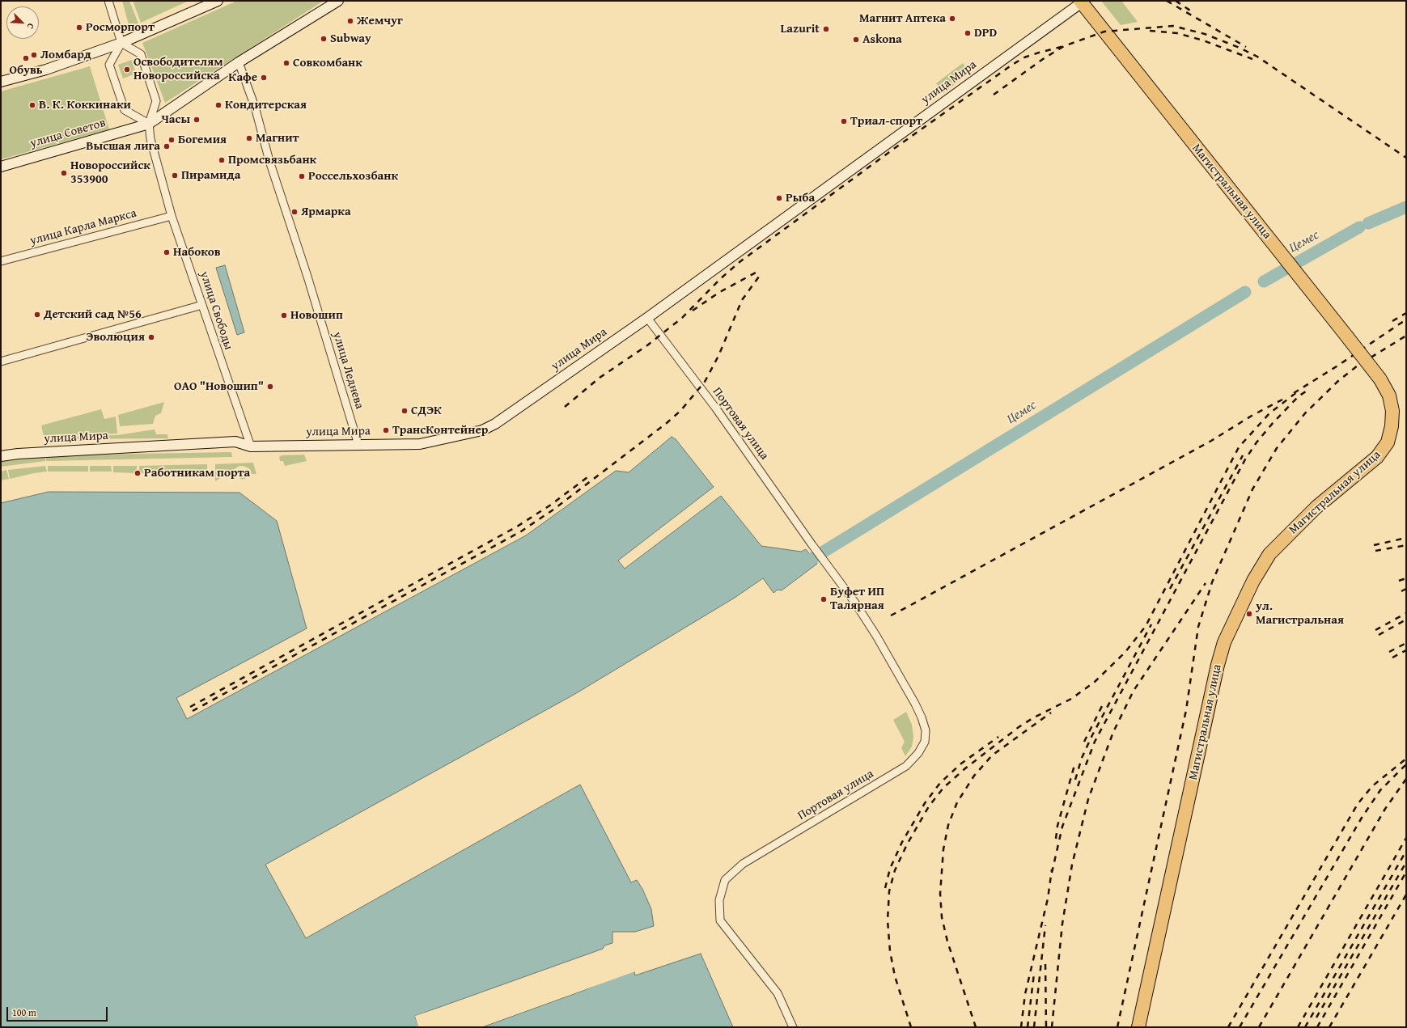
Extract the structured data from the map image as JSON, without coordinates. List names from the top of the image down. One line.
{"streets":{"highway":["Магистральная улица"],"street":["улица Мира","улица Советов","улица Карла Маркса","улица Свободы","улица Леднева","Портовая улица"]},"crossings":[["улица Мира","Магистральная улица"],["улица Мира","улица Свободы"],["улица Мира","улица Леднева"],["улица Мира","Портовая улица"],["улица Советов","улица Свободы"],["улица Советов","улица Леднева"],["улица Карла Маркса","улица Свободы"]],"water":["Цемес"],"places":["Магнит Аптека","Жемчуг","Росморпорт","Lazurit","DPD","Subway","Askona","Ломбард","Обувь","Совкомбанк","Освободителям Новороссийска","Кафе","В. К. Коккинаки","Кондитерская","Часы","Триал-спорт","Магнит","Богемия","Высшая лига","Промсвязьбанк","Новороссийск 353900","Пирамида","Россельхозбанк","Рыба","Ярмарка","Набоков","Детский сад №56","Новошип","Эволюция","ОАО \"Новошип\"","СДЭК","ТрансКонтейнер","Работникам порта","Буфет ИП Талярная","ул. Магистральная"],"scale_bar":"100 m","north":"bottom right"}
